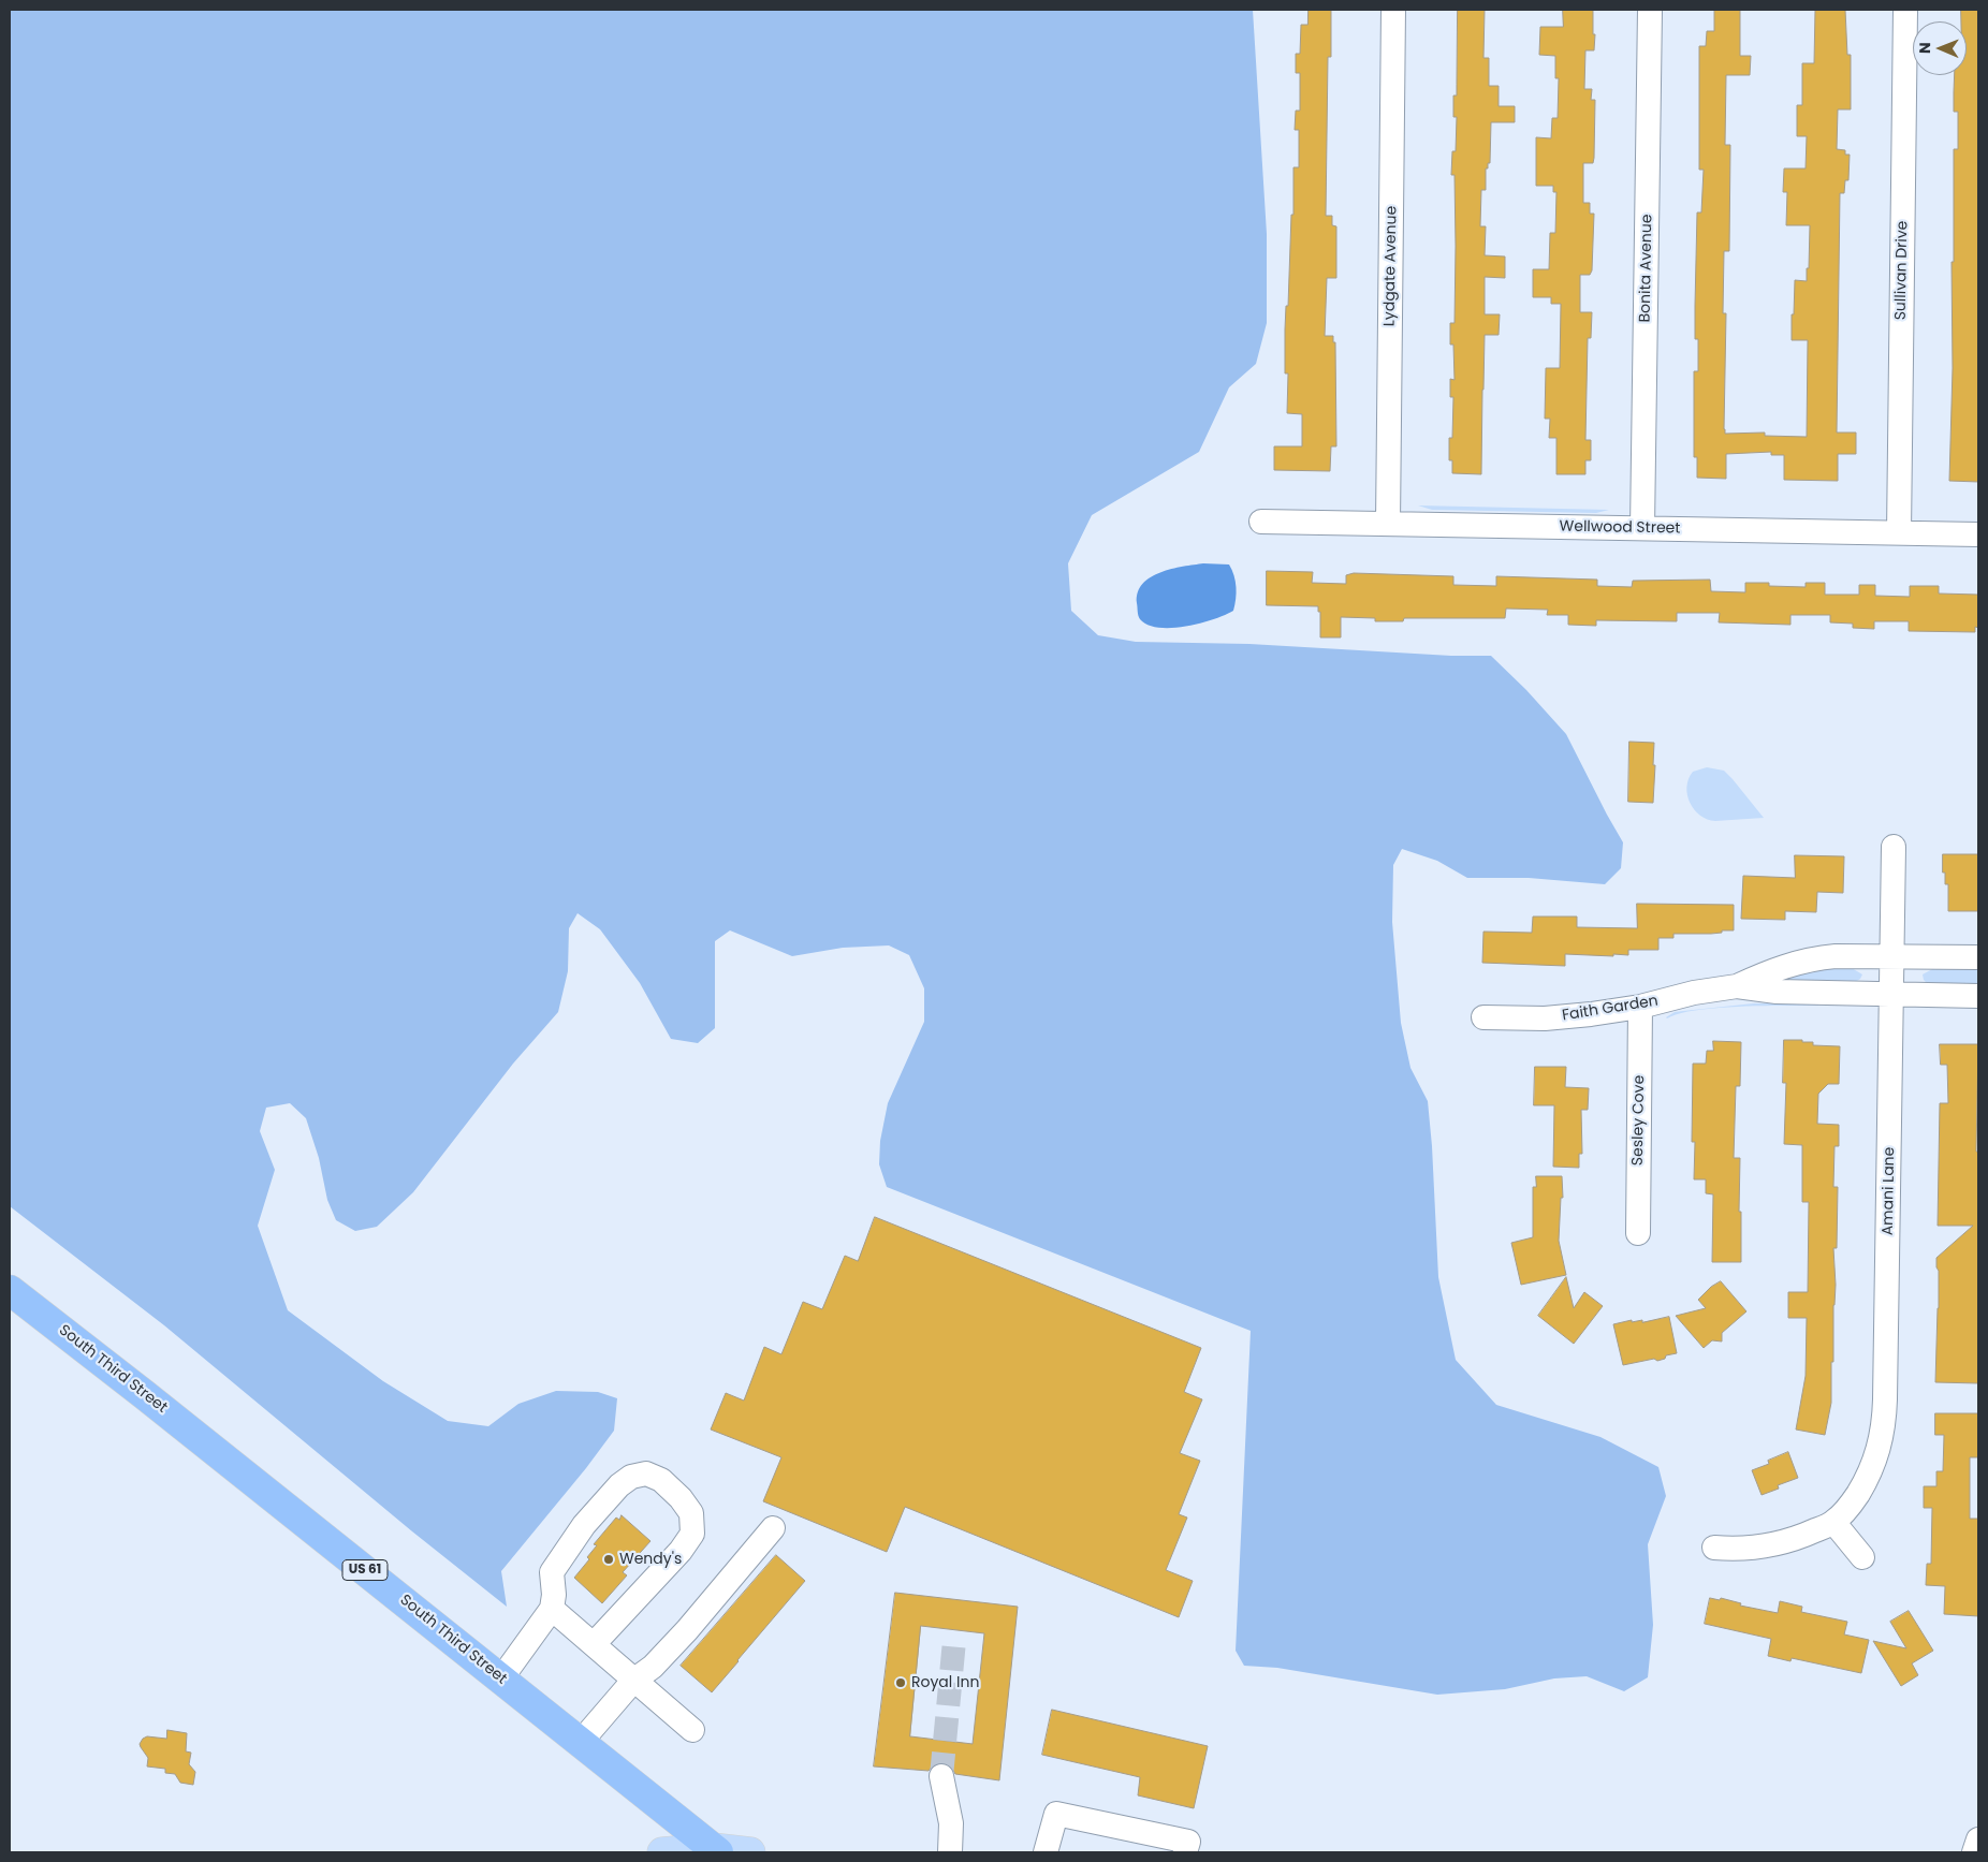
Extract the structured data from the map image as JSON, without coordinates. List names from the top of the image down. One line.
{"streets":{"highway":["South Third Street","US 61"],"street":["Lydgate Avenue","Bonita Avenue","Sullivan Drive","Wellwood Street","Faith Garden","Sesley Cove","Amani Lane"]},"crossings":[["Lydgate Avenue","Wellwood Street"],["Bonita Avenue","Wellwood Street"],["Sullivan Drive","Wellwood Street"],["Faith Garden","Sesley Cove"],["Faith Garden","Amani Lane"]],"places":["Wendy's","Royal Inn"],"north":"left"}
